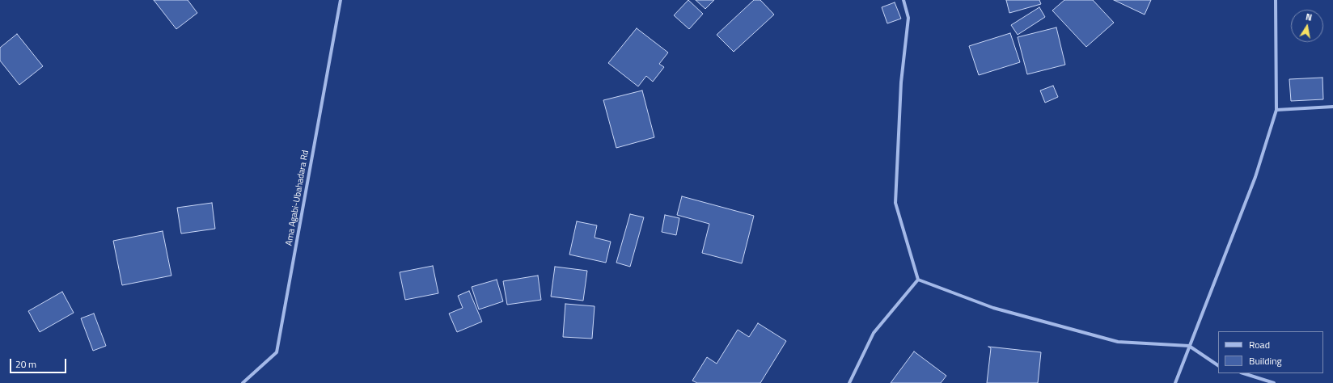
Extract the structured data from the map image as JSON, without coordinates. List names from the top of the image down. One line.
{"streets":{"street":["Ama Agabi-Ubahadara Rd"]},"legend":["Road","Building"],"scale_bar":"20 m","north":"top"}
